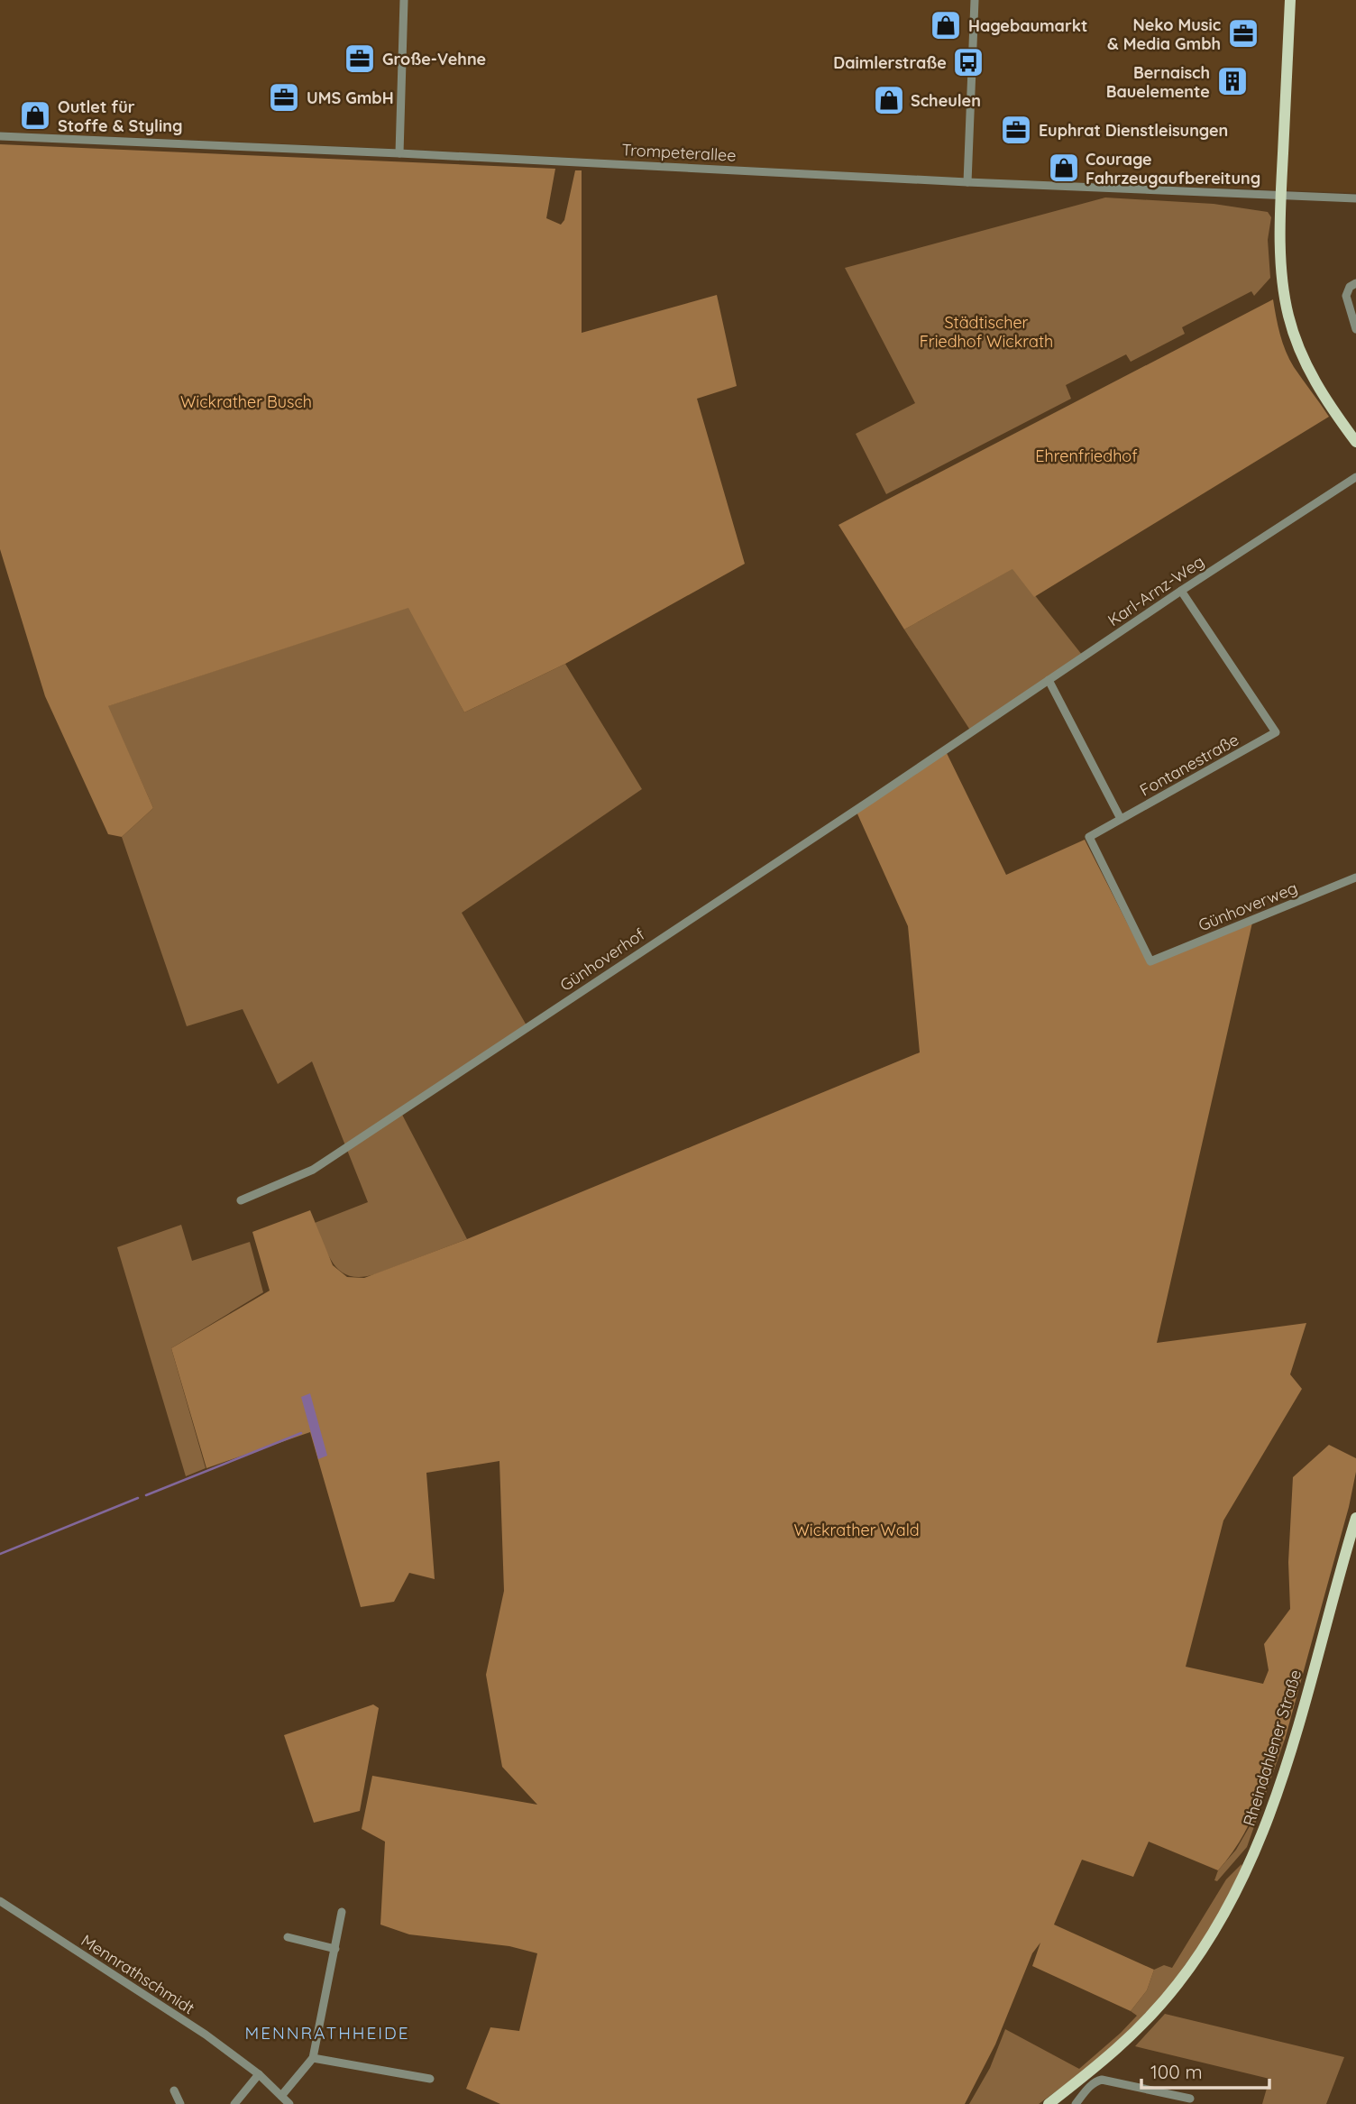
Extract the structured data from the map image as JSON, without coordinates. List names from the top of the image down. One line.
{"streets":{"main road":["Rheindahlener Straße"],"street":["Trompeterallee","Karl-Arnz-Weg","Fontanestraße","Günhoverweg","Günhoverhof","Mennrathschmidt"]},"crossings":[["Karl-Arnz-Weg","Fontanestraße"],["Karl-Arnz-Weg","Günhoverhof"],["Fontanestraße","Günhoverweg"]],"districts":["MENNRATHHEIDE"],"parks":["Städtischer Friedhof Wickrath","Wickrather Busch","Ehrenfriedhof","Wickrather Wald"],"places":{"shop":["Hagebaumarkt","Scheulen","Outlet für Stoffe & Styling","Courage Fahrzeugaufbereitung"],"office":["Neko Music & Media Gmbh","Große-Vehne","UMS GmbH","Euphrat Dienstleisungen"],"bus stop":["Daimlerstraße"],"building":["Bernaisch Bauelemente"]},"scale_bar":"100 m"}
